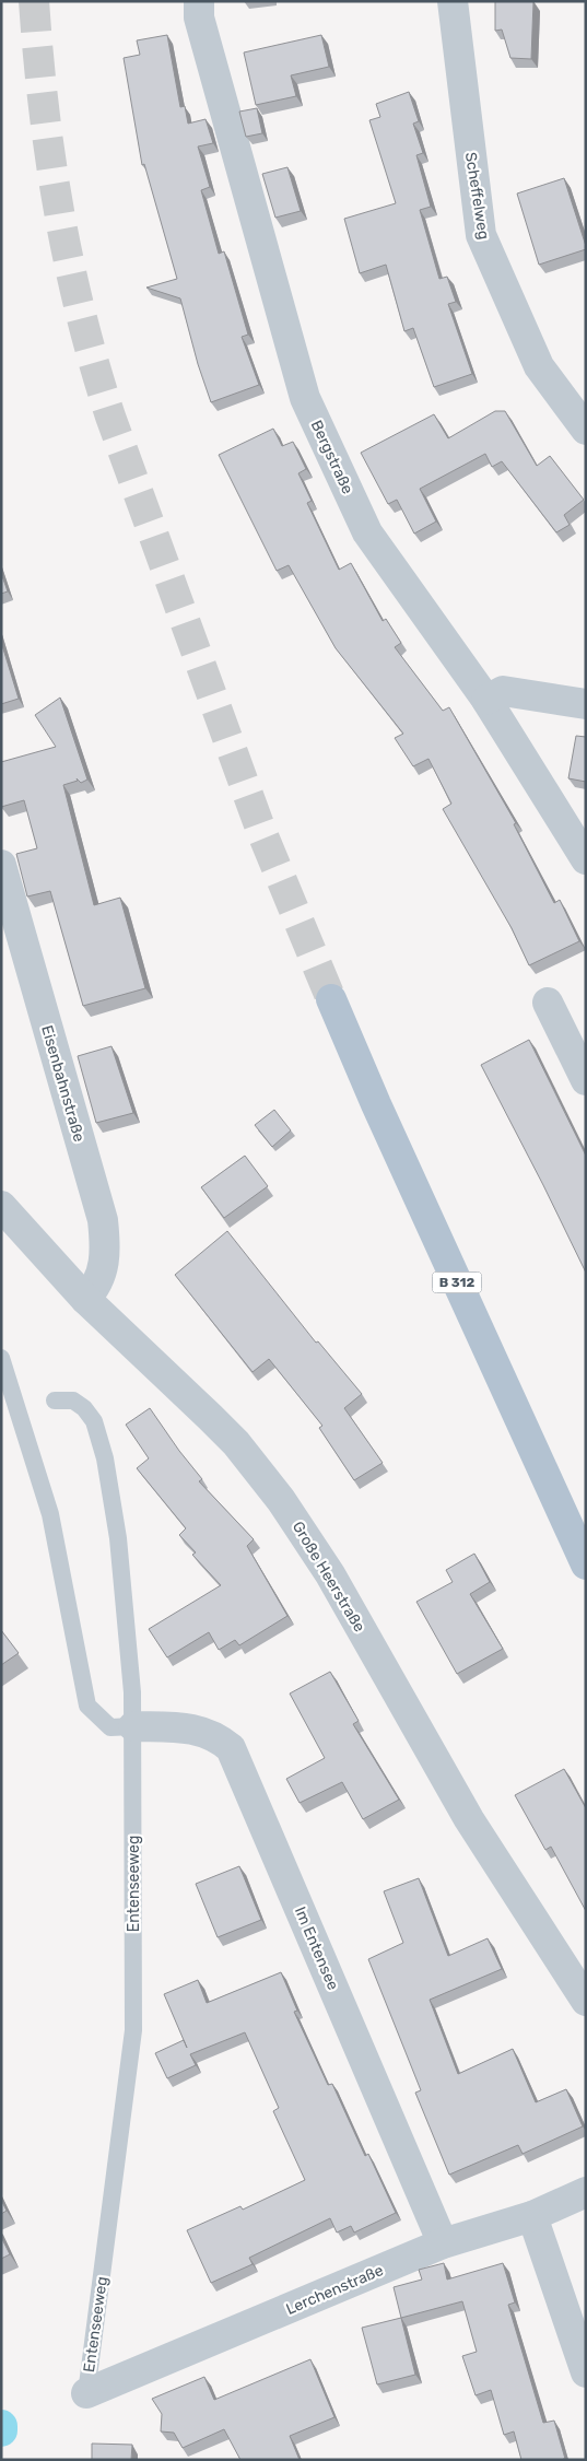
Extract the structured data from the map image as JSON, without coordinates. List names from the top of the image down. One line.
{"streets":{"main road":["B 312"],"street":["Scheffelweg","Bergstraße","Eisenbahnstraße","Große Heerstraße","Im Entensee","Lerchenstraße"],"lane":["Entenseeweg"]},"crossings":[["Eisenbahnstraße","Große Heerstraße"],["Entenseeweg","Im Entensee"],["Entenseeweg","Lerchenstraße"],["Im Entensee","Lerchenstraße"]]}
